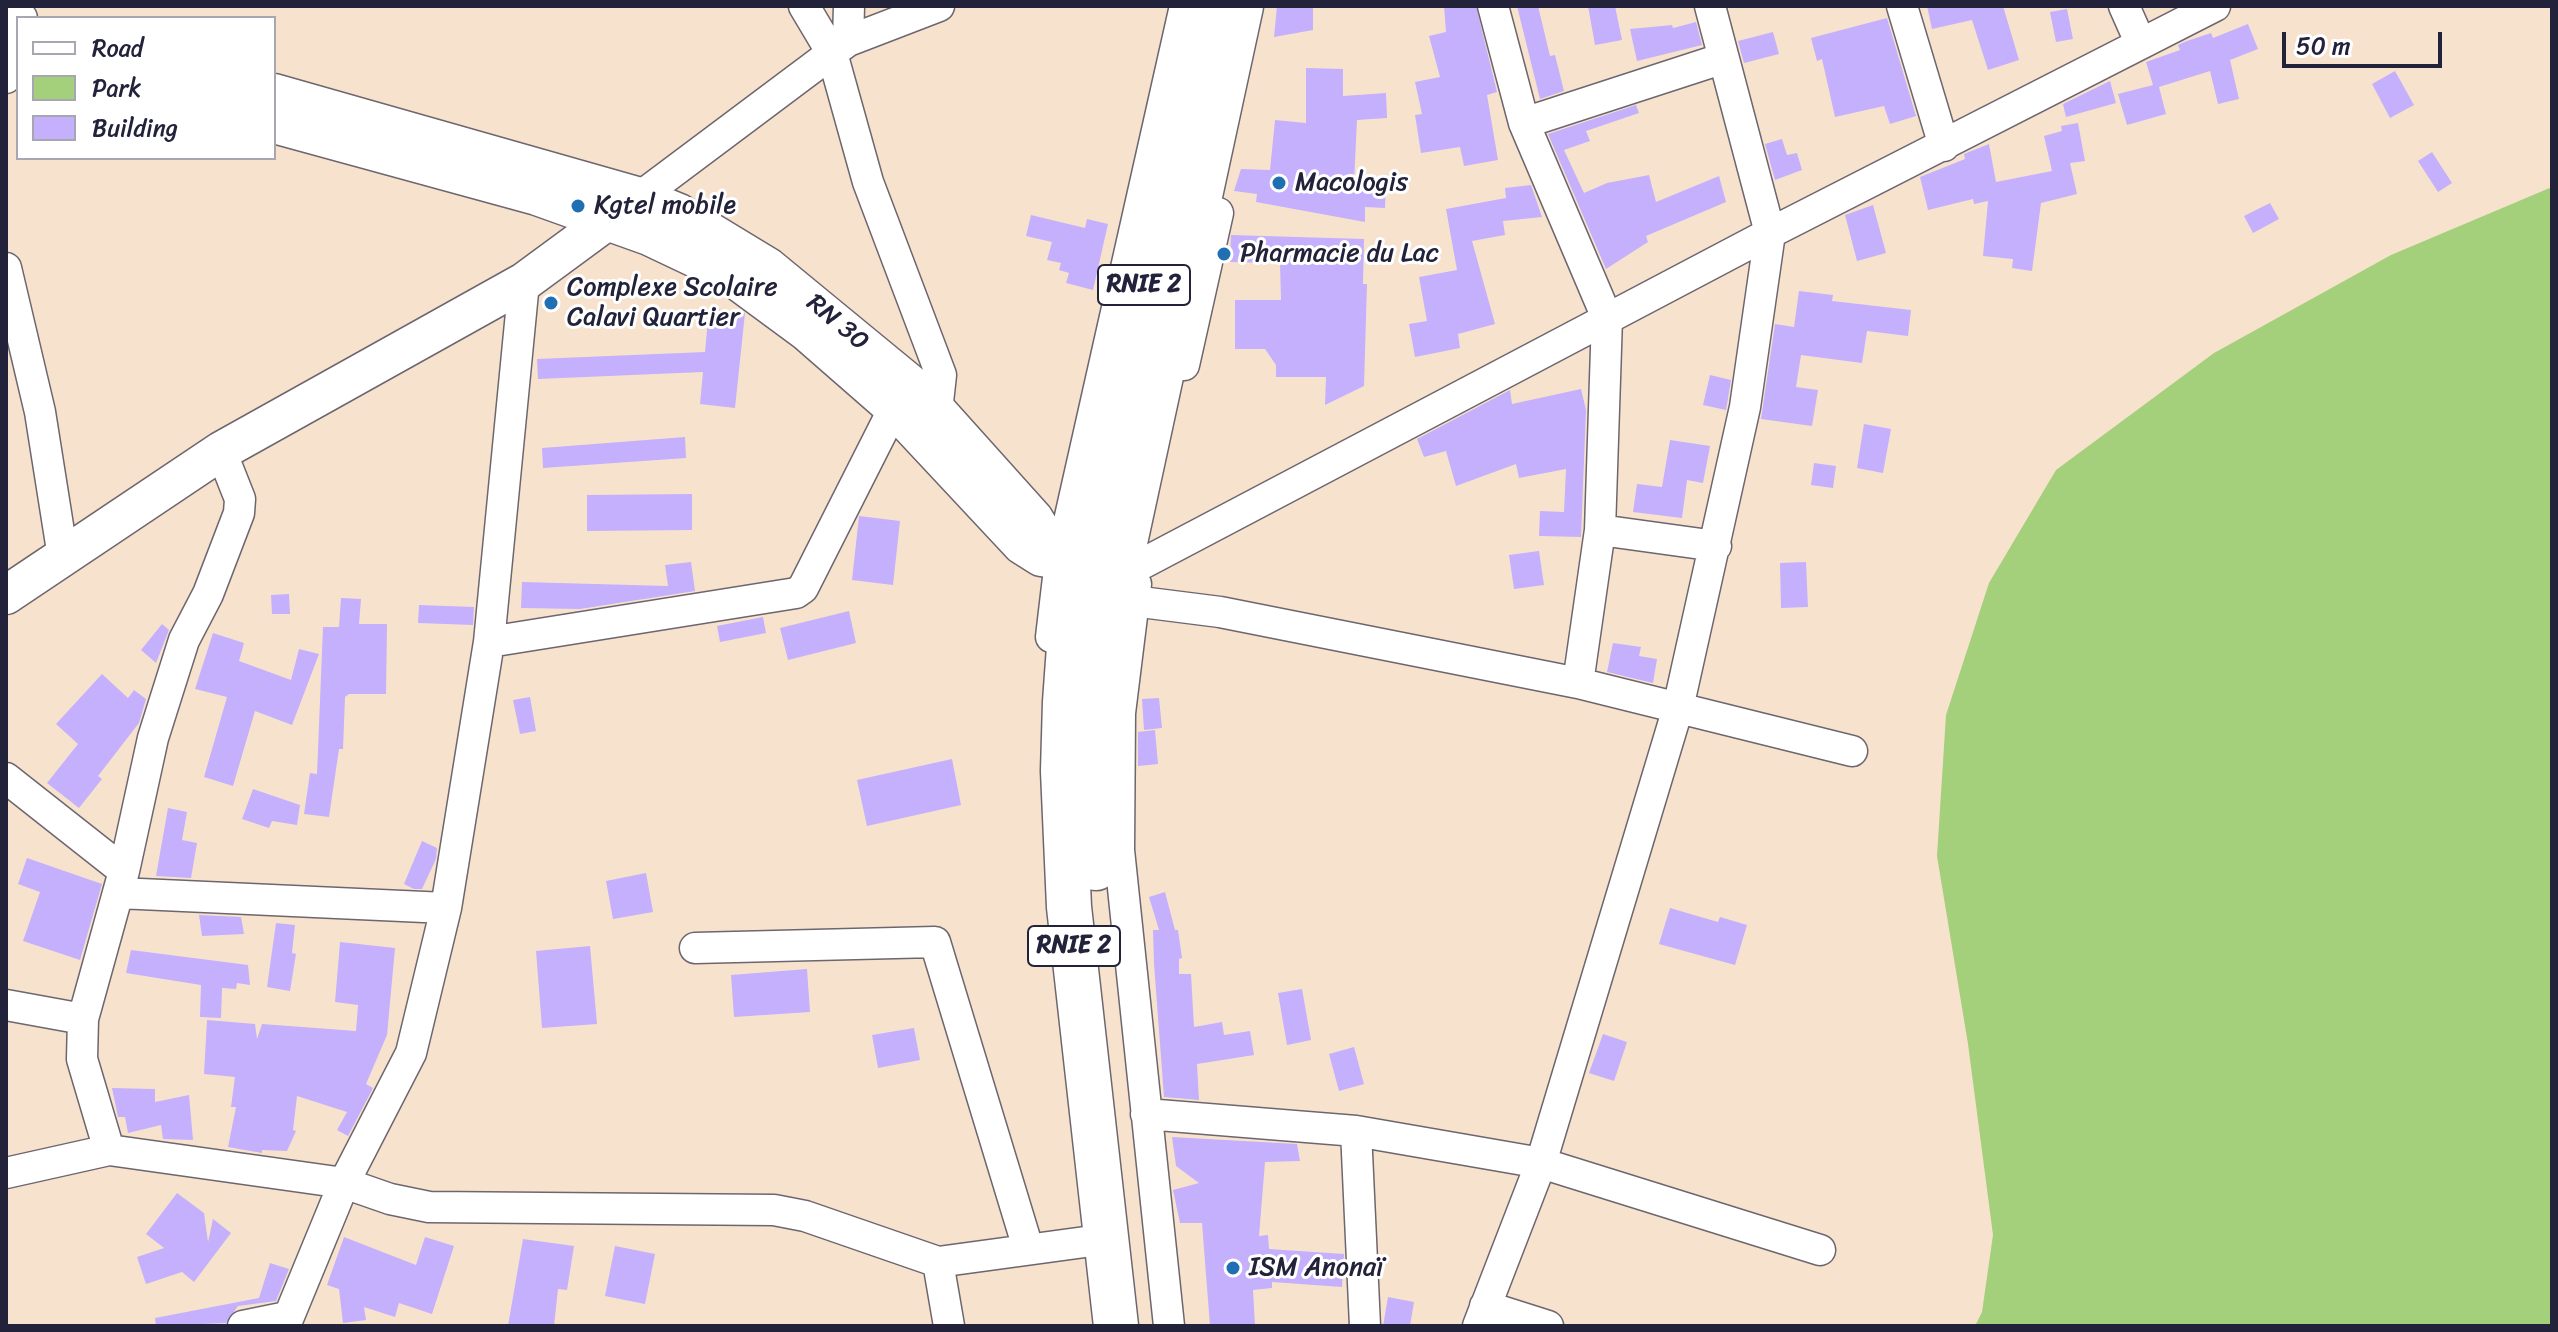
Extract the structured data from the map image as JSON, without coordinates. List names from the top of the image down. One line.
{"streets":{"highway":["RNIE 2"],"main road":["RN 30"]},"crossings":[["RNIE 2","RN 30"]],"places":["Macologis","Kgtel mobile","Pharmacie du Lac","Complexe Scolaire Calavi Quartier","ISM Anonaï"],"legend":["Road","Park","Building"],"scale_bar":"50 m"}
